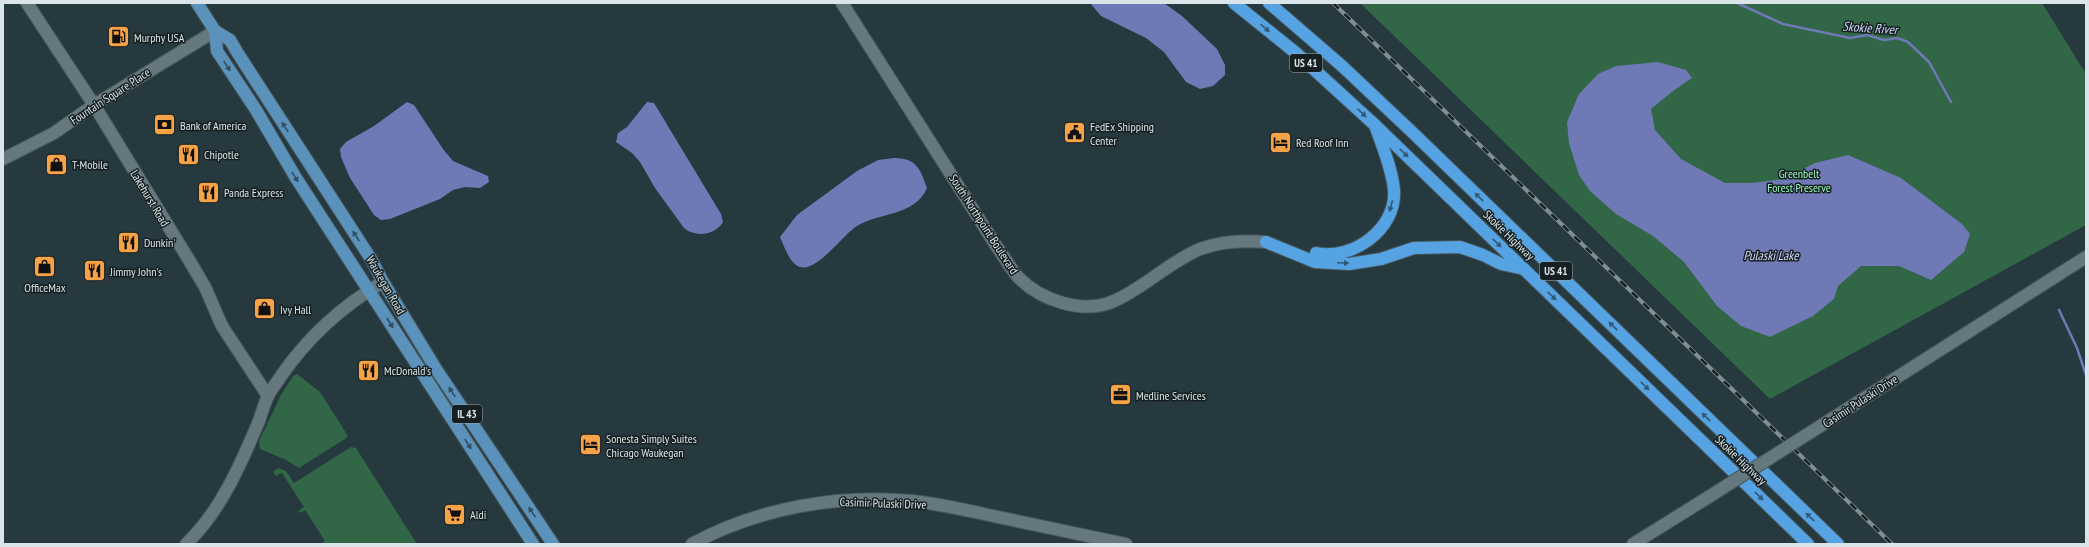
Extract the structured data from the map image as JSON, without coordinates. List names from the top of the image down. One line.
{"streets":{"highway":["US 41","Skokie Highway"],"main road":["Waukegan Road","IL 43"],"street":["Fountain Square Place","Lakehurst Road","South Northpoint Boulevard","Casimir Pulaski Drive"]},"crossings":[["Fountain Square Place","Lakehurst Road"],["Fountain Square Place","Waukegan Road"]],"water":["Skokie River","Pulaski Lake"],"parks":["Greenbelt Forest Preserve"],"places":{"fuel station":["Murphy USA"],"bank":["Bank of America"],"public building":["FedEx Shipping Center"],"hotel":["Red Roof Inn","Sonesta Simply Suites Chicago Waukegan"],"restaurant":["Chipotle","Panda Express","Dunkin'","Jimmy John's","McDonald's"],"shop":["T-Mobile","OfficeMax","Ivy Hall"],"office":["Medline Services"],"supermarket":["Aldi"]}}
